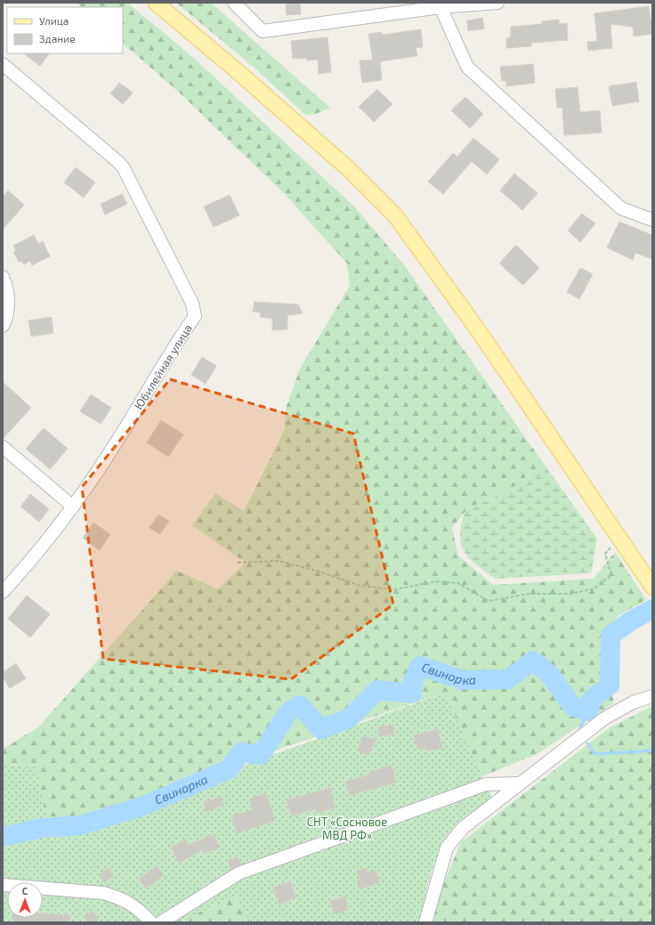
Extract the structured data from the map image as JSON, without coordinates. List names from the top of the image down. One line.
{"streets":{"street":["Юбилейная улица"]},"water":["Свинорка"],"parks":["СНТ «Сосновое МВД РФ»"],"legend":["Улица","Здание"],"north":"top"}
